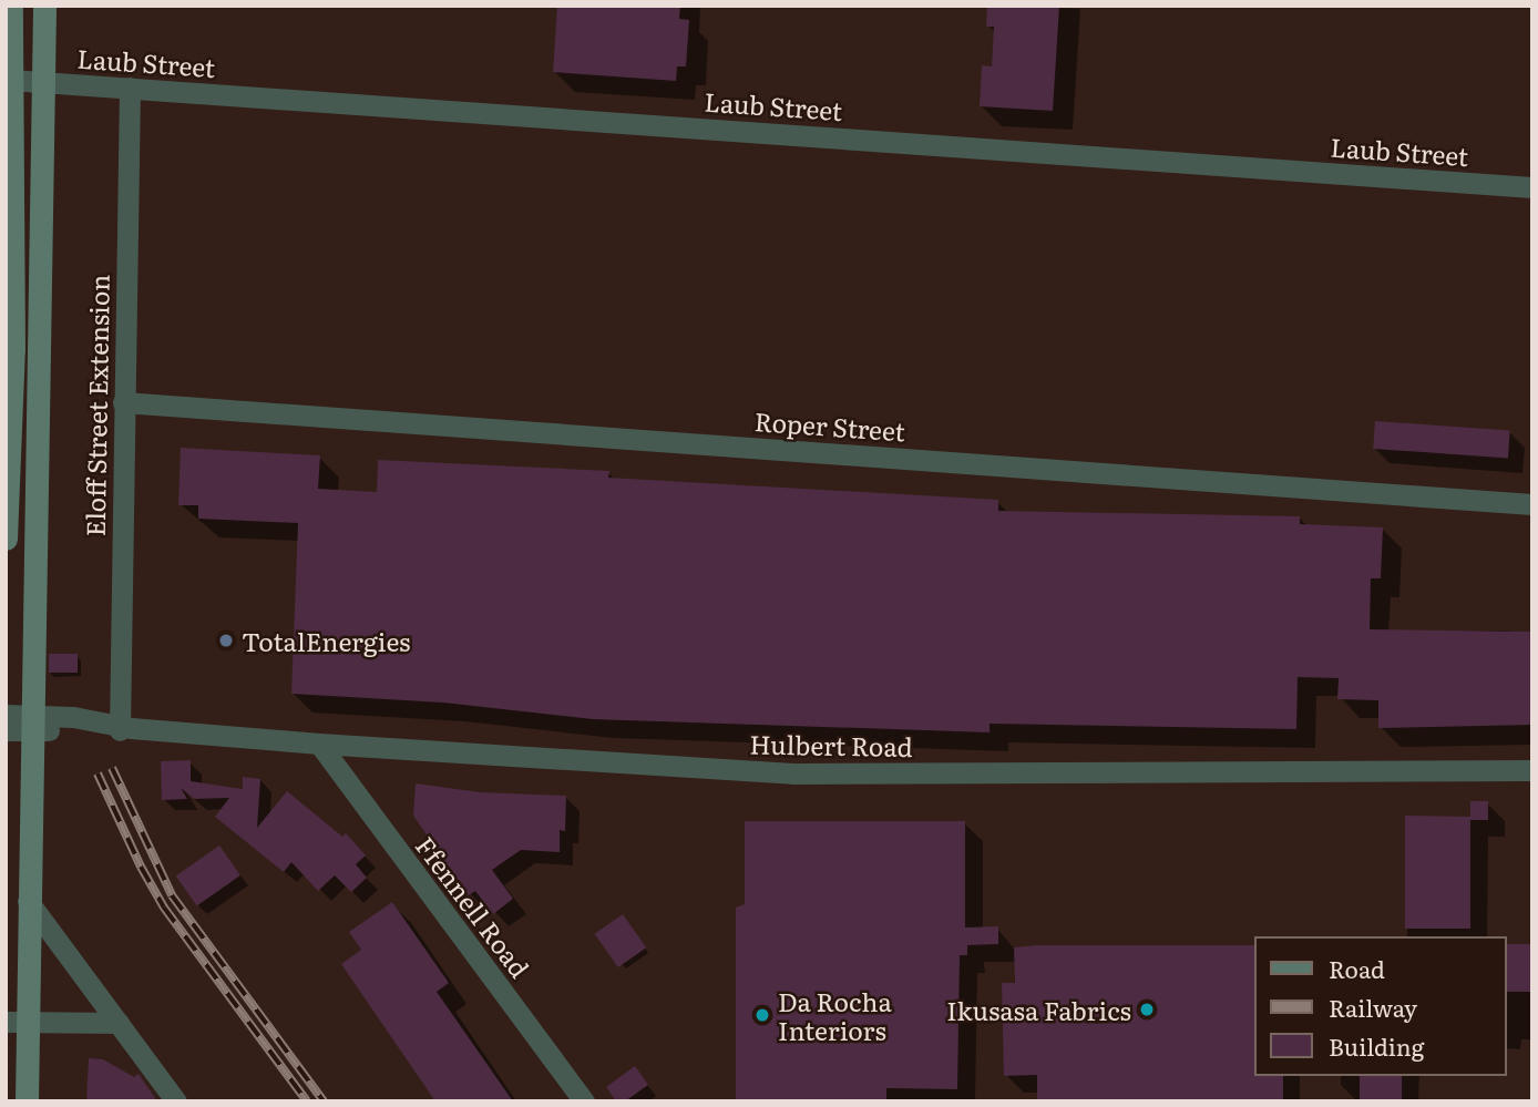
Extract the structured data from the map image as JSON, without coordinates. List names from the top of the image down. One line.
{"streets":{"street":["Laub Street","Eloff Street Extension","Roper Street","Hulbert Road","Ffennell Road"]},"crossings":[["Laub Street","Eloff Street Extension"],["Eloff Street Extension","Roper Street"],["Eloff Street Extension","Hulbert Road"],["Hulbert Road","Ffennell Road"]],"places":["TotalEnergies","Ikusasa Fabrics","Da Rocha Interiors"],"legend":["Road","Railway","Building"]}
